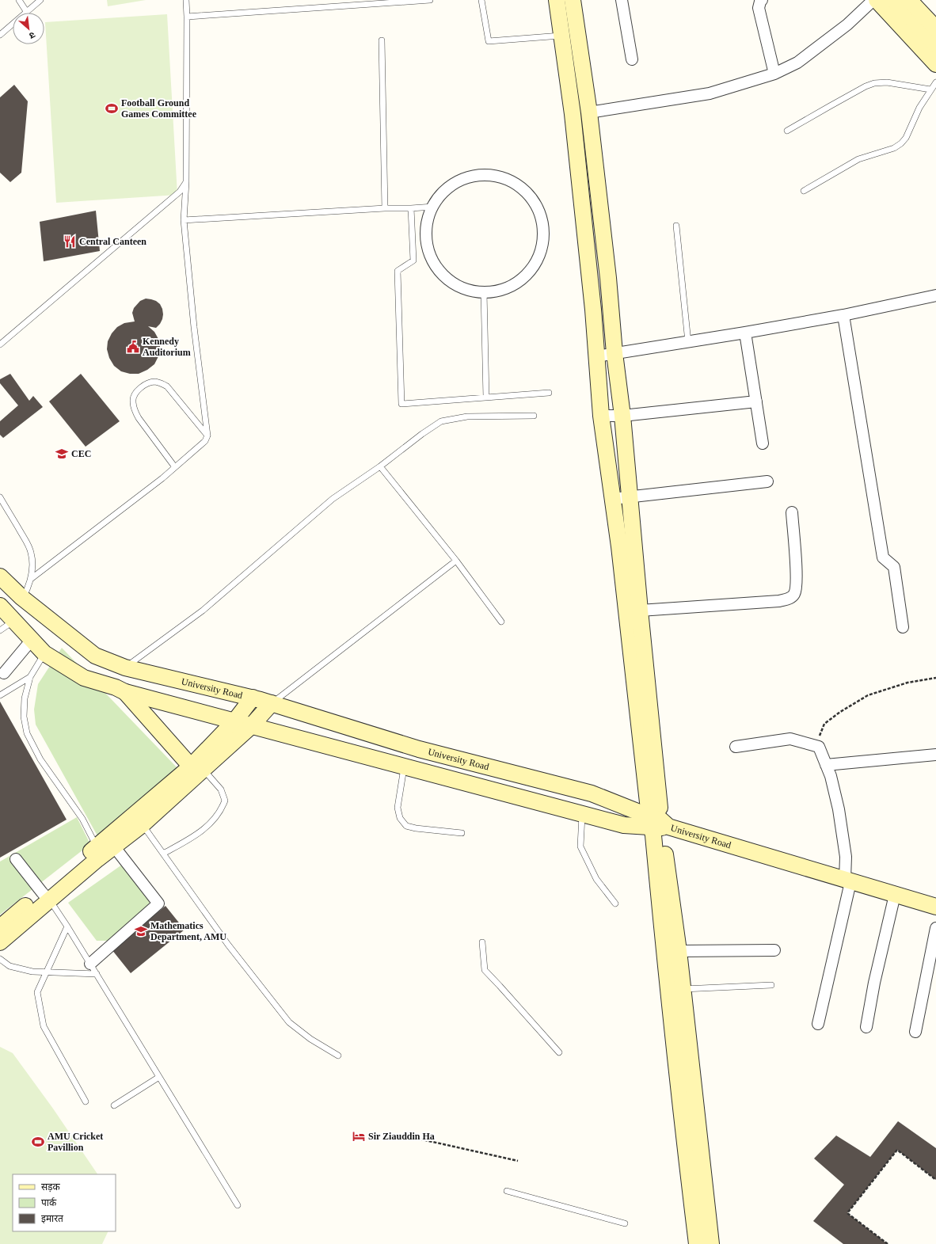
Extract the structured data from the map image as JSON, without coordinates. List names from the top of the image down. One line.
{"streets":{"main road":["University Road"]},"places":{"sports":["Football Ground Games Committee","AMU Cricket Pavillion"],"restaurant":["Central Canteen"],"public building":["Kennedy Auditorium"],"school or university":["CEC","Mathematics Department, AMU"],"hotel":["Sir Ziauddin Ha"]},"legend":["सड़क","पार्क","इमारत"],"north":"bottom right"}
